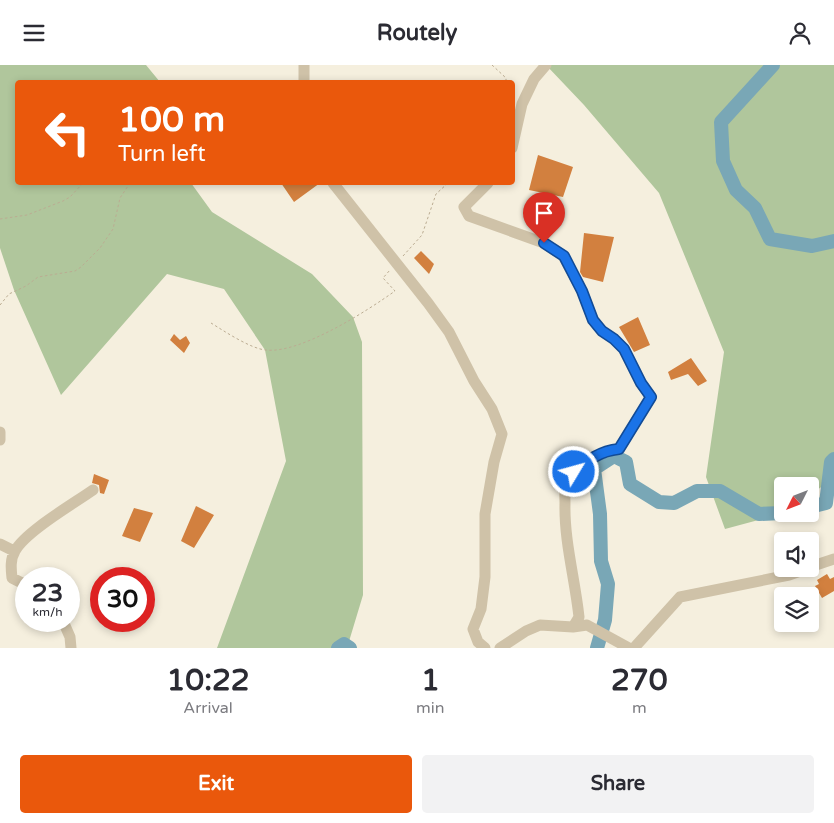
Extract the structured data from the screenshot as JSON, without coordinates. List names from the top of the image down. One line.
{"north":"bottom left","page":{"header":"Routely","turn":["100 m","Turn left"],"speed":"23 km/h","limit":"30","eta":["10:22","Arrival","1","min","270","m"],"buttons":["Exit","Share"]}}
